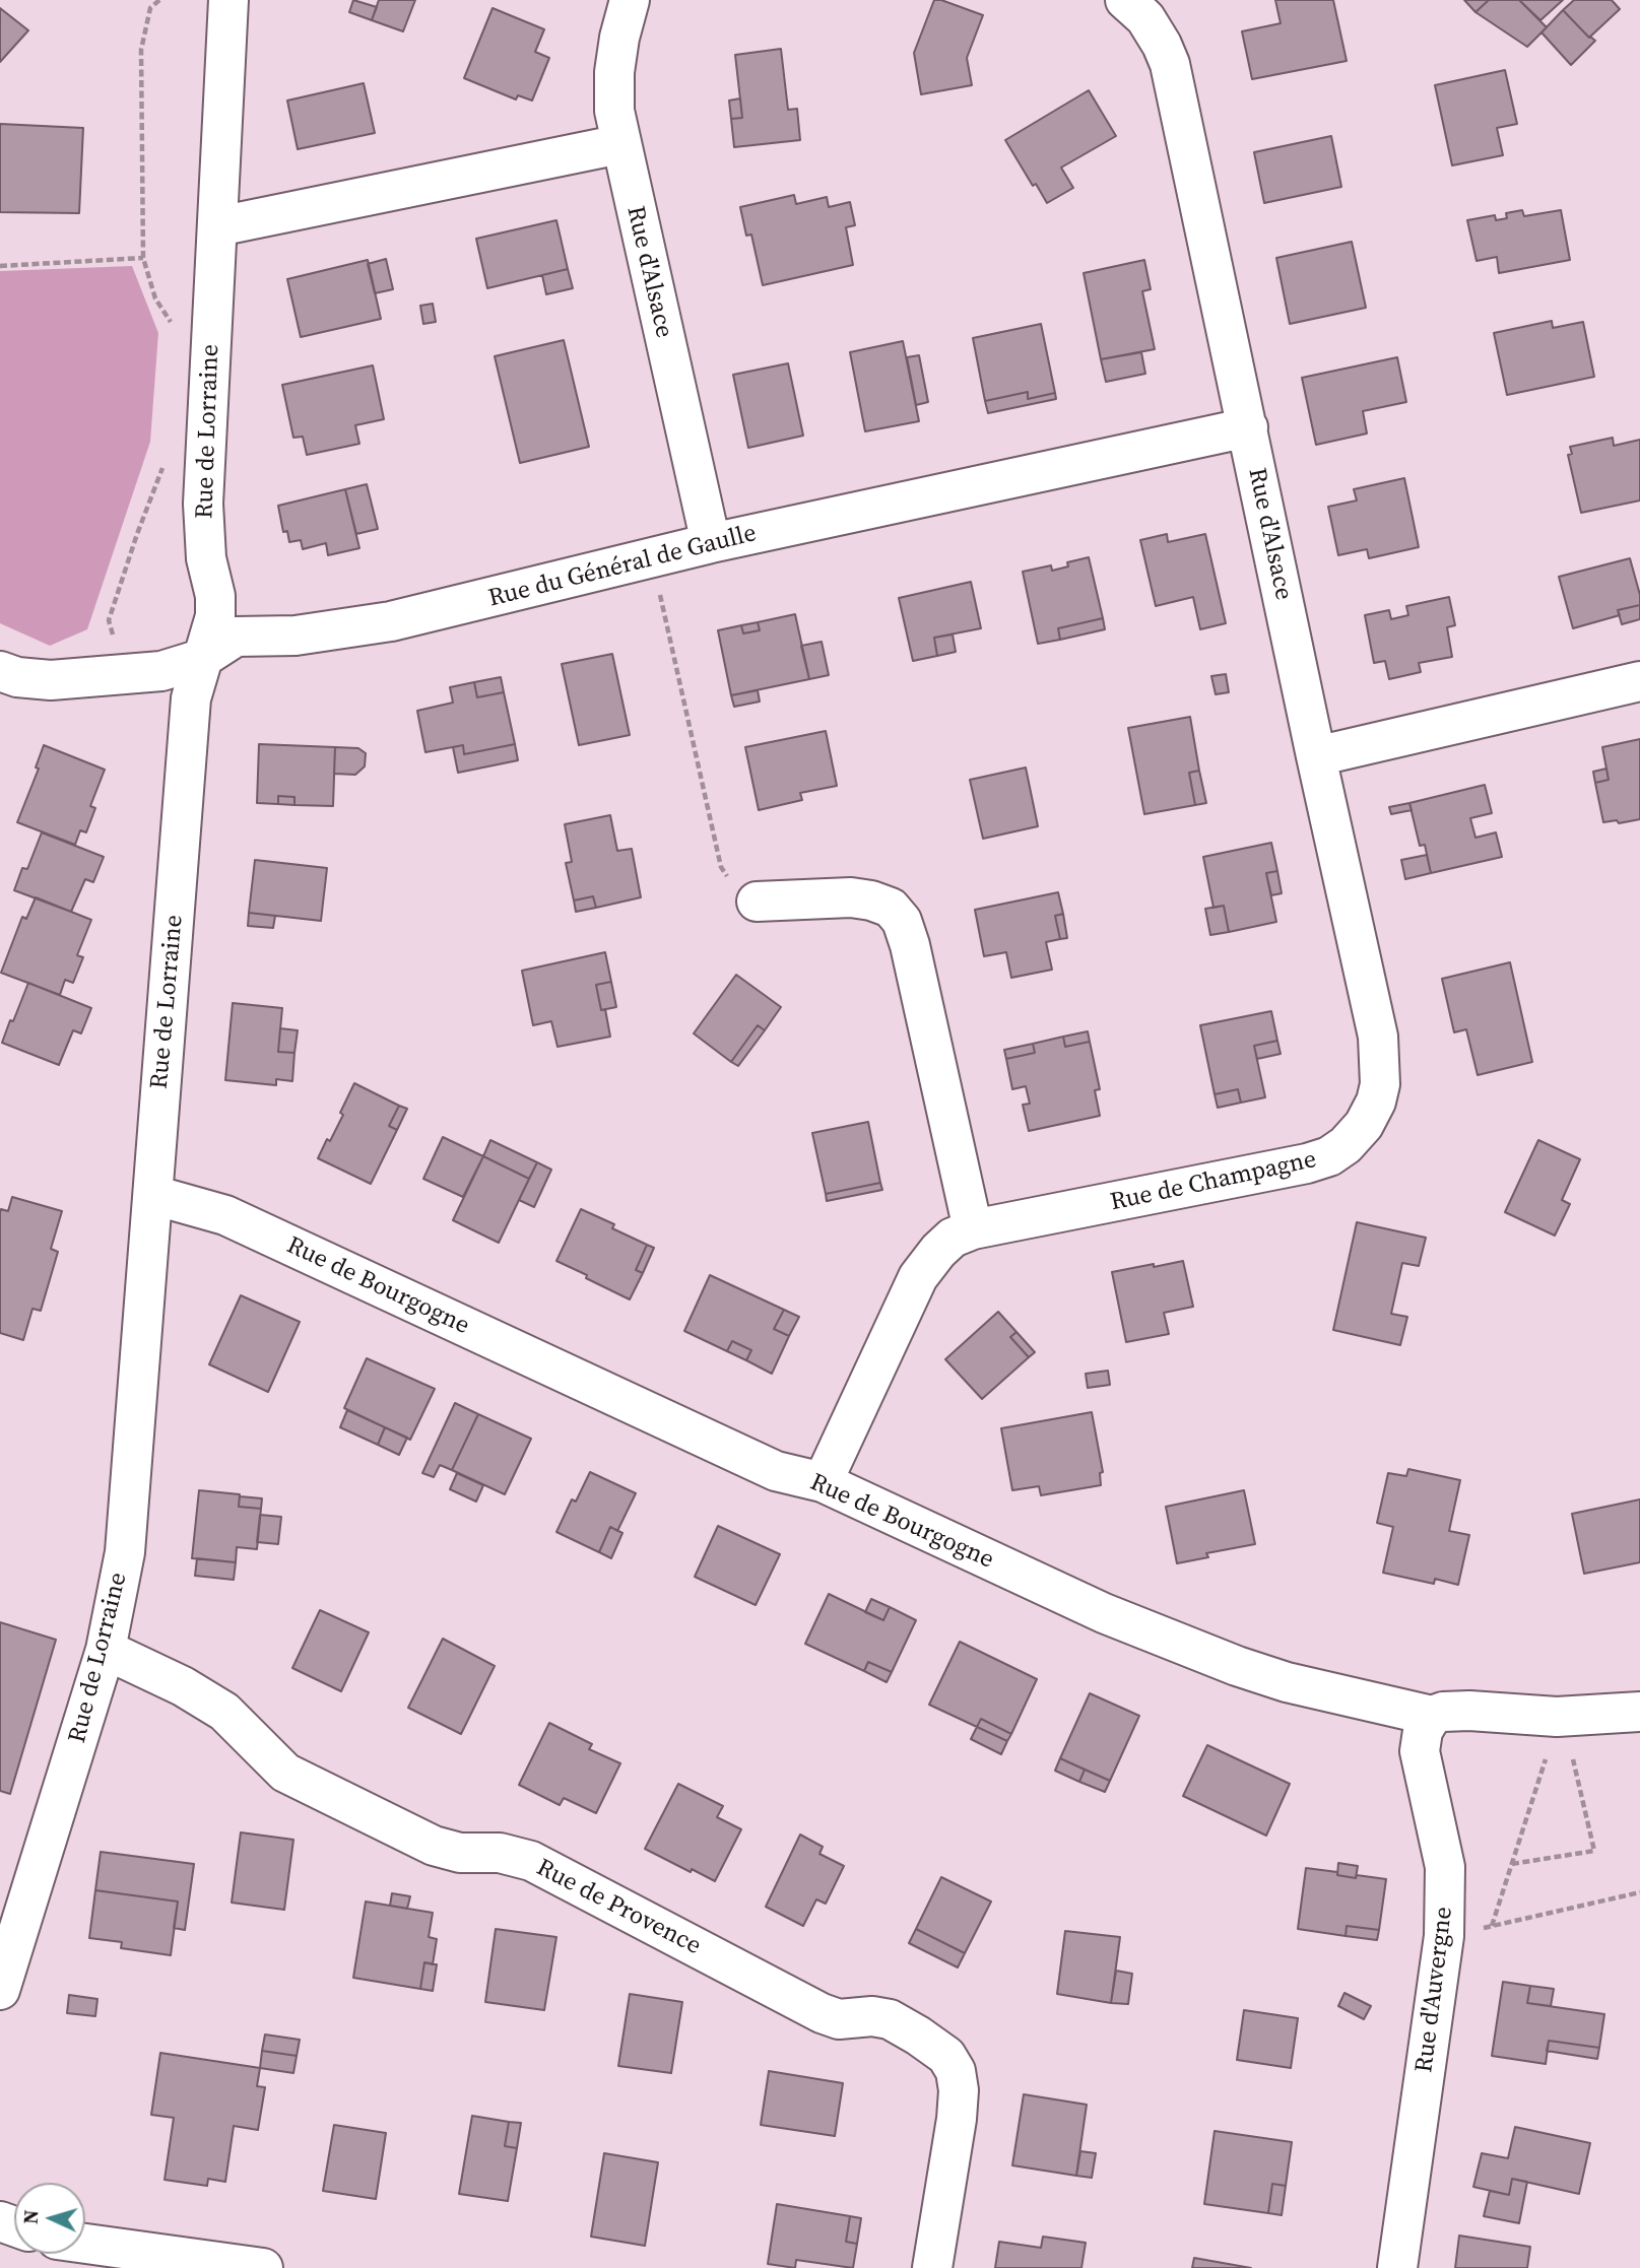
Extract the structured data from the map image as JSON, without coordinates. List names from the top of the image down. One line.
{"streets":{"street":["Rue d'Alsace","Rue de Lorraine","Rue du Général de Gaulle","Rue de Champagne","Rue de Bourgogne","Rue de Provence","Rue d'Auvergne"]},"crossings":[["Rue d'Alsace","Rue du Général de Gaulle"],["Rue d'Alsace","Rue de Champagne"],["Rue de Lorraine","Rue du Général de Gaulle"],["Rue de Lorraine","Rue de Bourgogne"],["Rue de Lorraine","Rue de Provence"],["Rue de Champagne","Rue de Bourgogne"],["Rue de Bourgogne","Rue d'Auvergne"]],"north":"left"}
